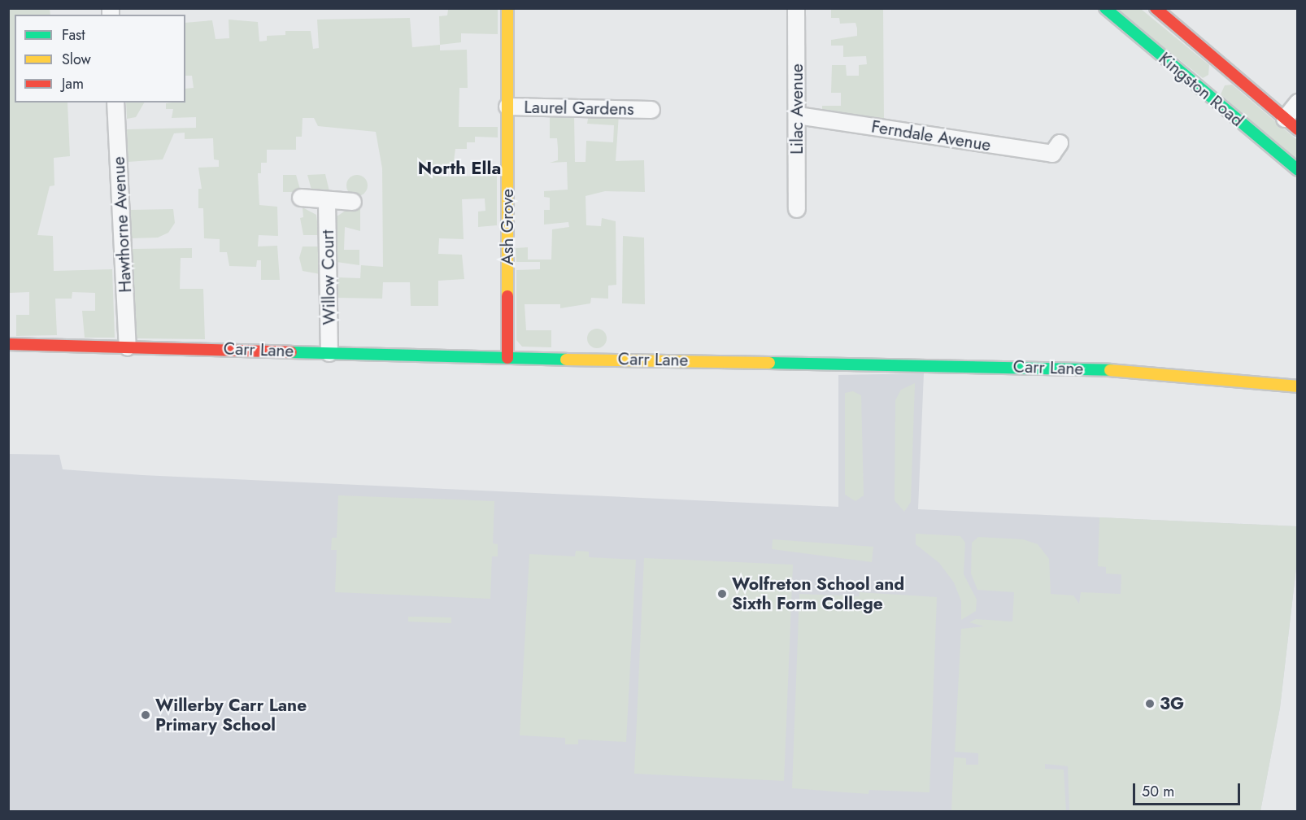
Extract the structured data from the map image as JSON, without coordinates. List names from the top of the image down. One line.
{"streets":{"street":["Kingston Road","Laurel Gardens","Lilac Avenue","Ferndale Avenue","Hawthorne Avenue","Ash Grove","Willow Court","Carr Lane"]},"crossings":[["Laurel Gardens","Ash Grove"],["Lilac Avenue","Ferndale Avenue"],["Hawthorne Avenue","Carr Lane"],["Ash Grove","Carr Lane"],["Willow Court","Carr Lane"]],"districts":["North Ella"],"places":["Wolfreton School and Sixth Form College","3G","Willerby Carr Lane Primary School"],"legend":["Fast","Slow","Jam"],"scale_bar":"50 m"}
